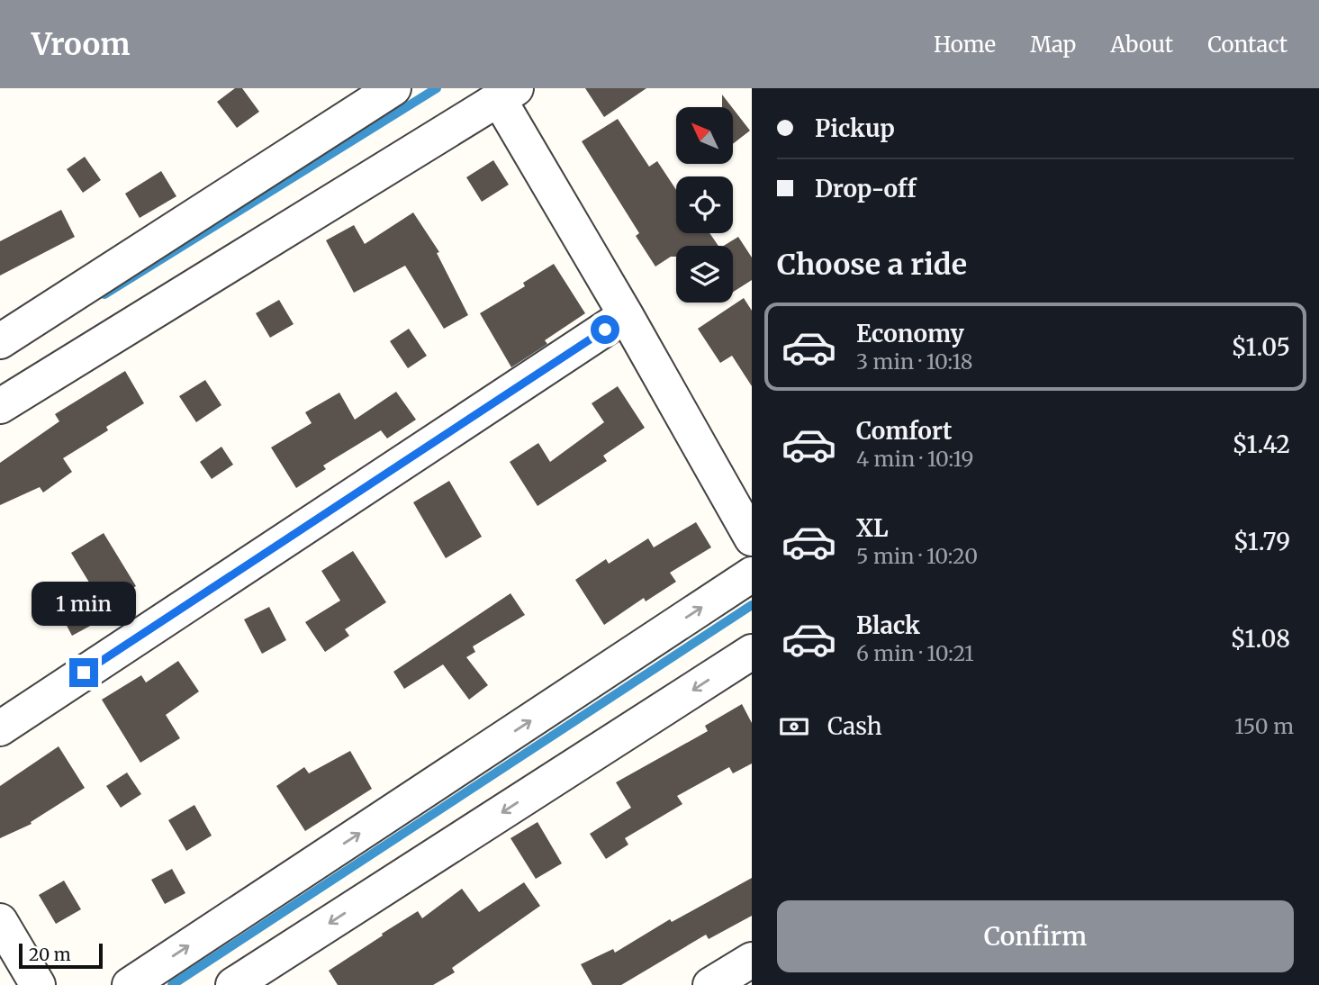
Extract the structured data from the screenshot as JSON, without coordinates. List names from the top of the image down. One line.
{"scale_bar":"20 m","north":"top left","page":{"header":"Vroom","nav":["Home","Map","About","Contact"],"banner":["Pickup","Drop-off"],"heading":"Choose a ride","list":[{"name":"Economy","note":"3 min · 10:18","value":"$1.05"},{"name":"Comfort","note":"4 min · 10:19","value":"$1.42"},{"name":"XL","note":"5 min · 10:20","value":"$1.79"},{"name":"Black","note":"6 min · 10:21","value":"$1.08"}],"bubble":"1 min","pay":["Cash","150 m"],"buttons":"Confirm","scale":"20 m"}}
